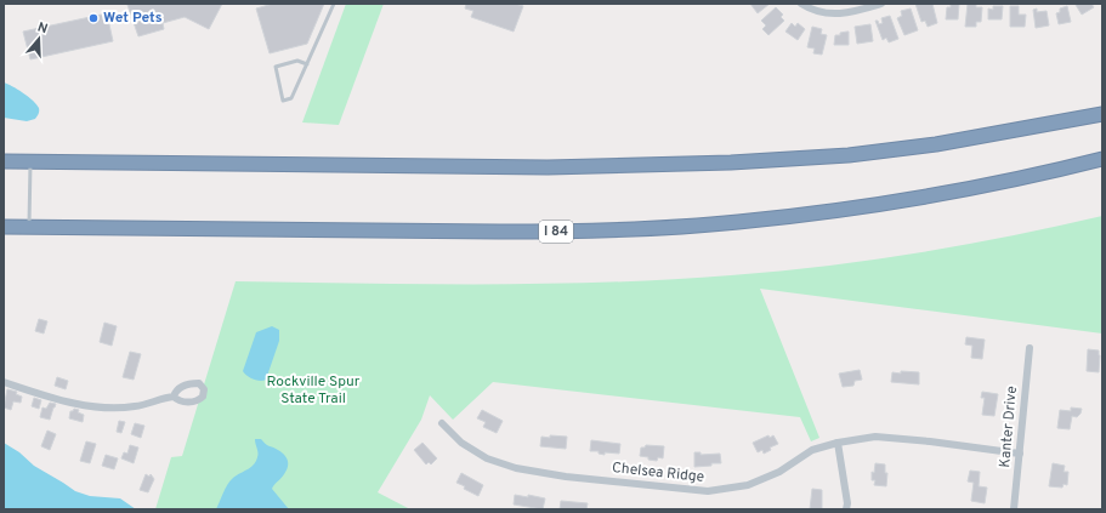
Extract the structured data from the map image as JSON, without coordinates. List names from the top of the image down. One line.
{"streets":{"highway":["I 84"],"street":["Kanter Drive","Chelsea Ridge"]},"crossings":[["Kanter Drive","Chelsea Ridge"]],"parks":["Rockville Spur State Trail"],"places":["Wet Pets"],"north":"top"}
